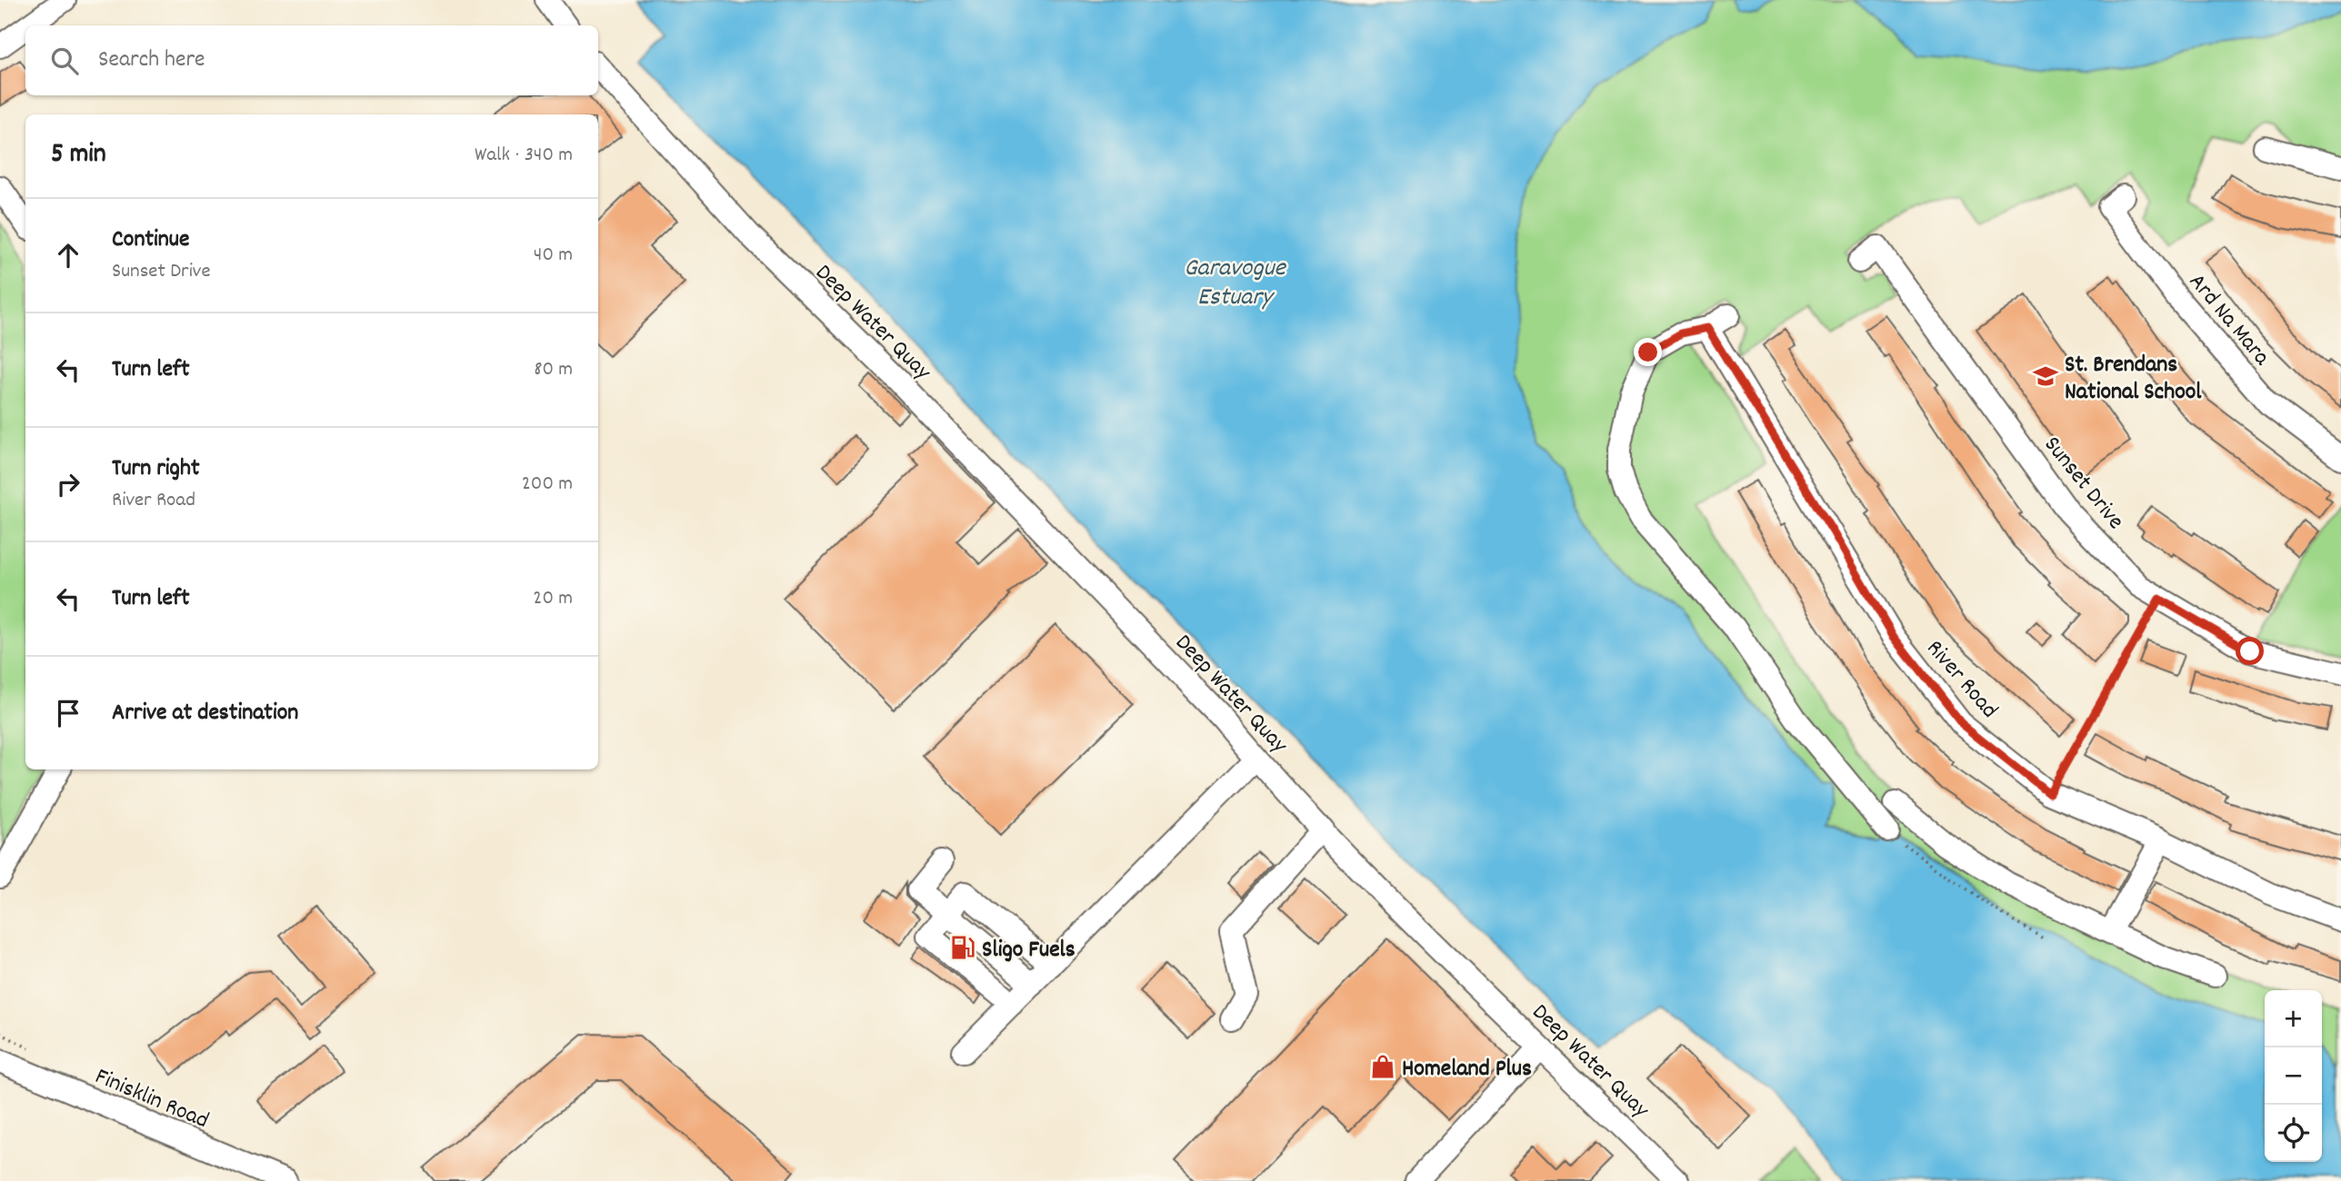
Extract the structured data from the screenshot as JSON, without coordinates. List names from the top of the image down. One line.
{"streets":{"street":["Ard Na Mara","Deep Water Quay","Sunset Drive","River Road","Finisklin Road"]},"water":["Garavogue Estuary"],"places":{"school or university":["St. Brendans National School"],"fuel station":["Sligo Fuels"],"shop":["Homeland Plus"]},"page":{"search":"Search here","heading":["5 min","Walk · 340 m"],"list":[["Continue","Sunset Drive","40 m"],["Turn left","80 m"],["Turn right","River Road","200 m"],["Turn left","20 m"],"Arrive at destination"],"map_buttons":["+","−"]}}
